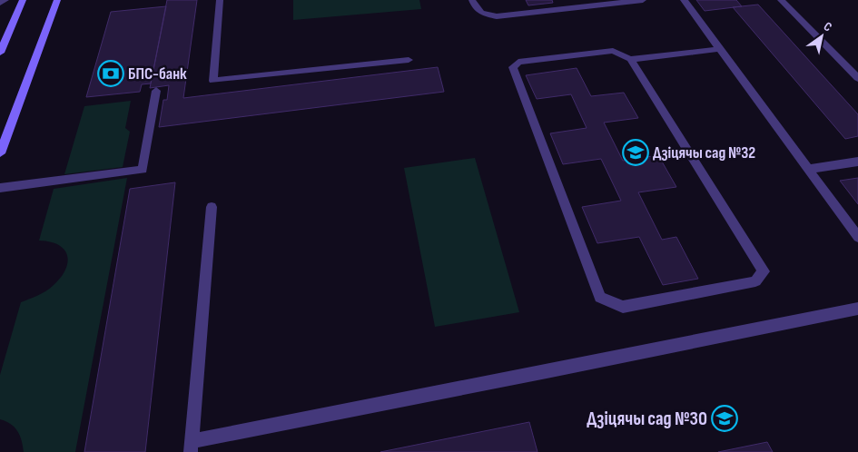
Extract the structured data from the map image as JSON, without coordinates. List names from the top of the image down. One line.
{"places":{"bank":["БПС-банк"],"school or university":["Дзіцячы сад №32","Дзіцячы сад №30"]},"north":"top right"}
